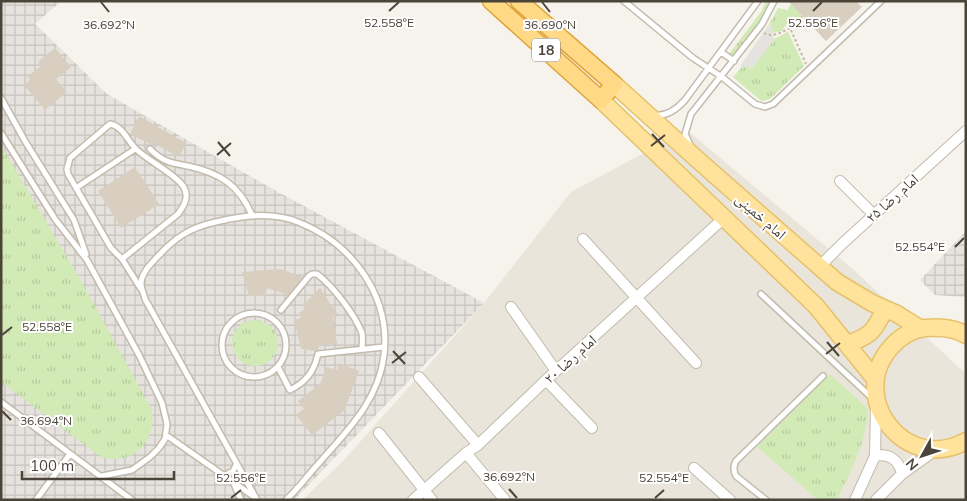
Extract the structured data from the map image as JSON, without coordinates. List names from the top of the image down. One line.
{"streets":{"highway":["18"],"main road":["امام خمینی"],"street":["امام رضا ۲۵","امام رضا ۲۰"]},"crossings":[["18","امام خمینی"],["امام رضا ۲۵","امام خمینی"],["امام خمینی","امام رضا ۲۰"]],"scale_bar":"100 m","north":"bottom left","coordinates":["52.558°E","52.556°E","36.692°N","36.690°N","52.554°E","36.694°N"]}
